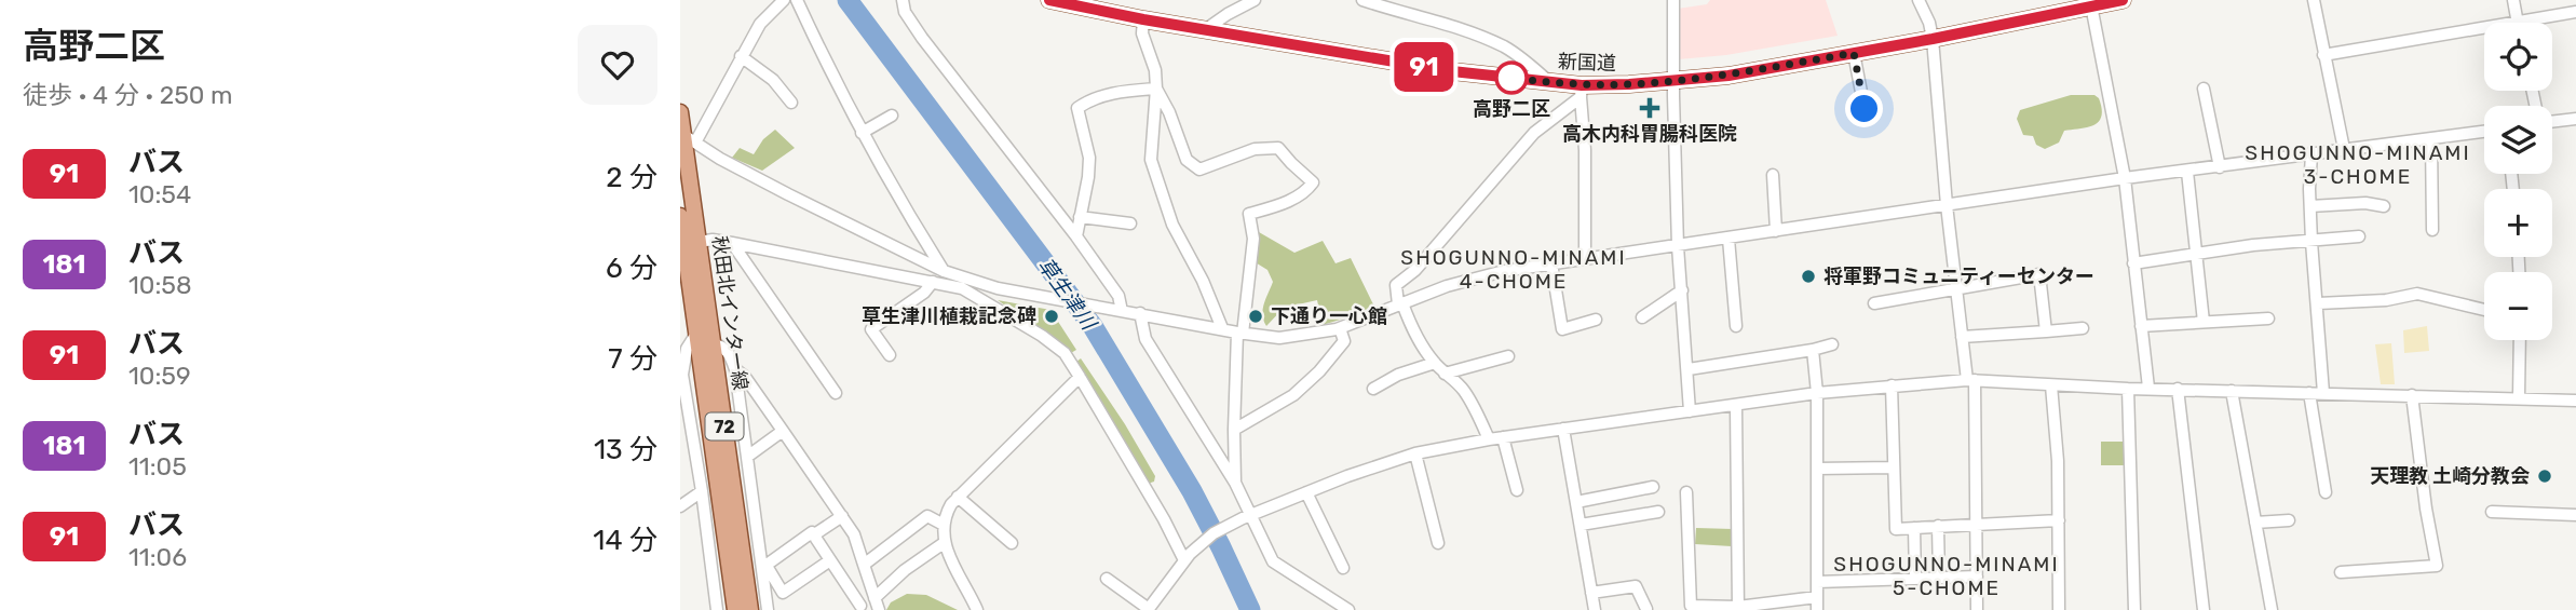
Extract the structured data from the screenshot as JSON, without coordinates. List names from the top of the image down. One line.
{"streets":{"main road":["新国道","秋田北インター線","72"]},"districts":["SHOGUNNO-MINAMI 3-CHOME","SHOGUNNO-MINAMI 4-CHOME","SHOGUNNO-MINAMI 5-CHOME"],"water":["草生津川"],"places":{"other":["高野二区","将軍野コミュニティーセンター","草生津川植栽記念碑","下通り一心館","天理教 土崎分教会"],"health":["高木内科胃腸科医院"]},"lines":["bus line 91"],"page":{"heading":["高野二区","徒歩 · 4 分 · 250 m"],"on_map":"91","map_buttons":["+","−"],"list":[{"mark":"91","name":"バス","note":"10:54","value":"2 分"},{"mark":"181","name":"バス","note":"10:58","value":"6 分"},{"mark":"91","name":"バス","note":"10:59","value":"7 分"},{"mark":"181","name":"バス","note":"11:05","value":"13 分"},{"mark":"91","name":"バス","note":"11:06","value":"14 分"}]}}
